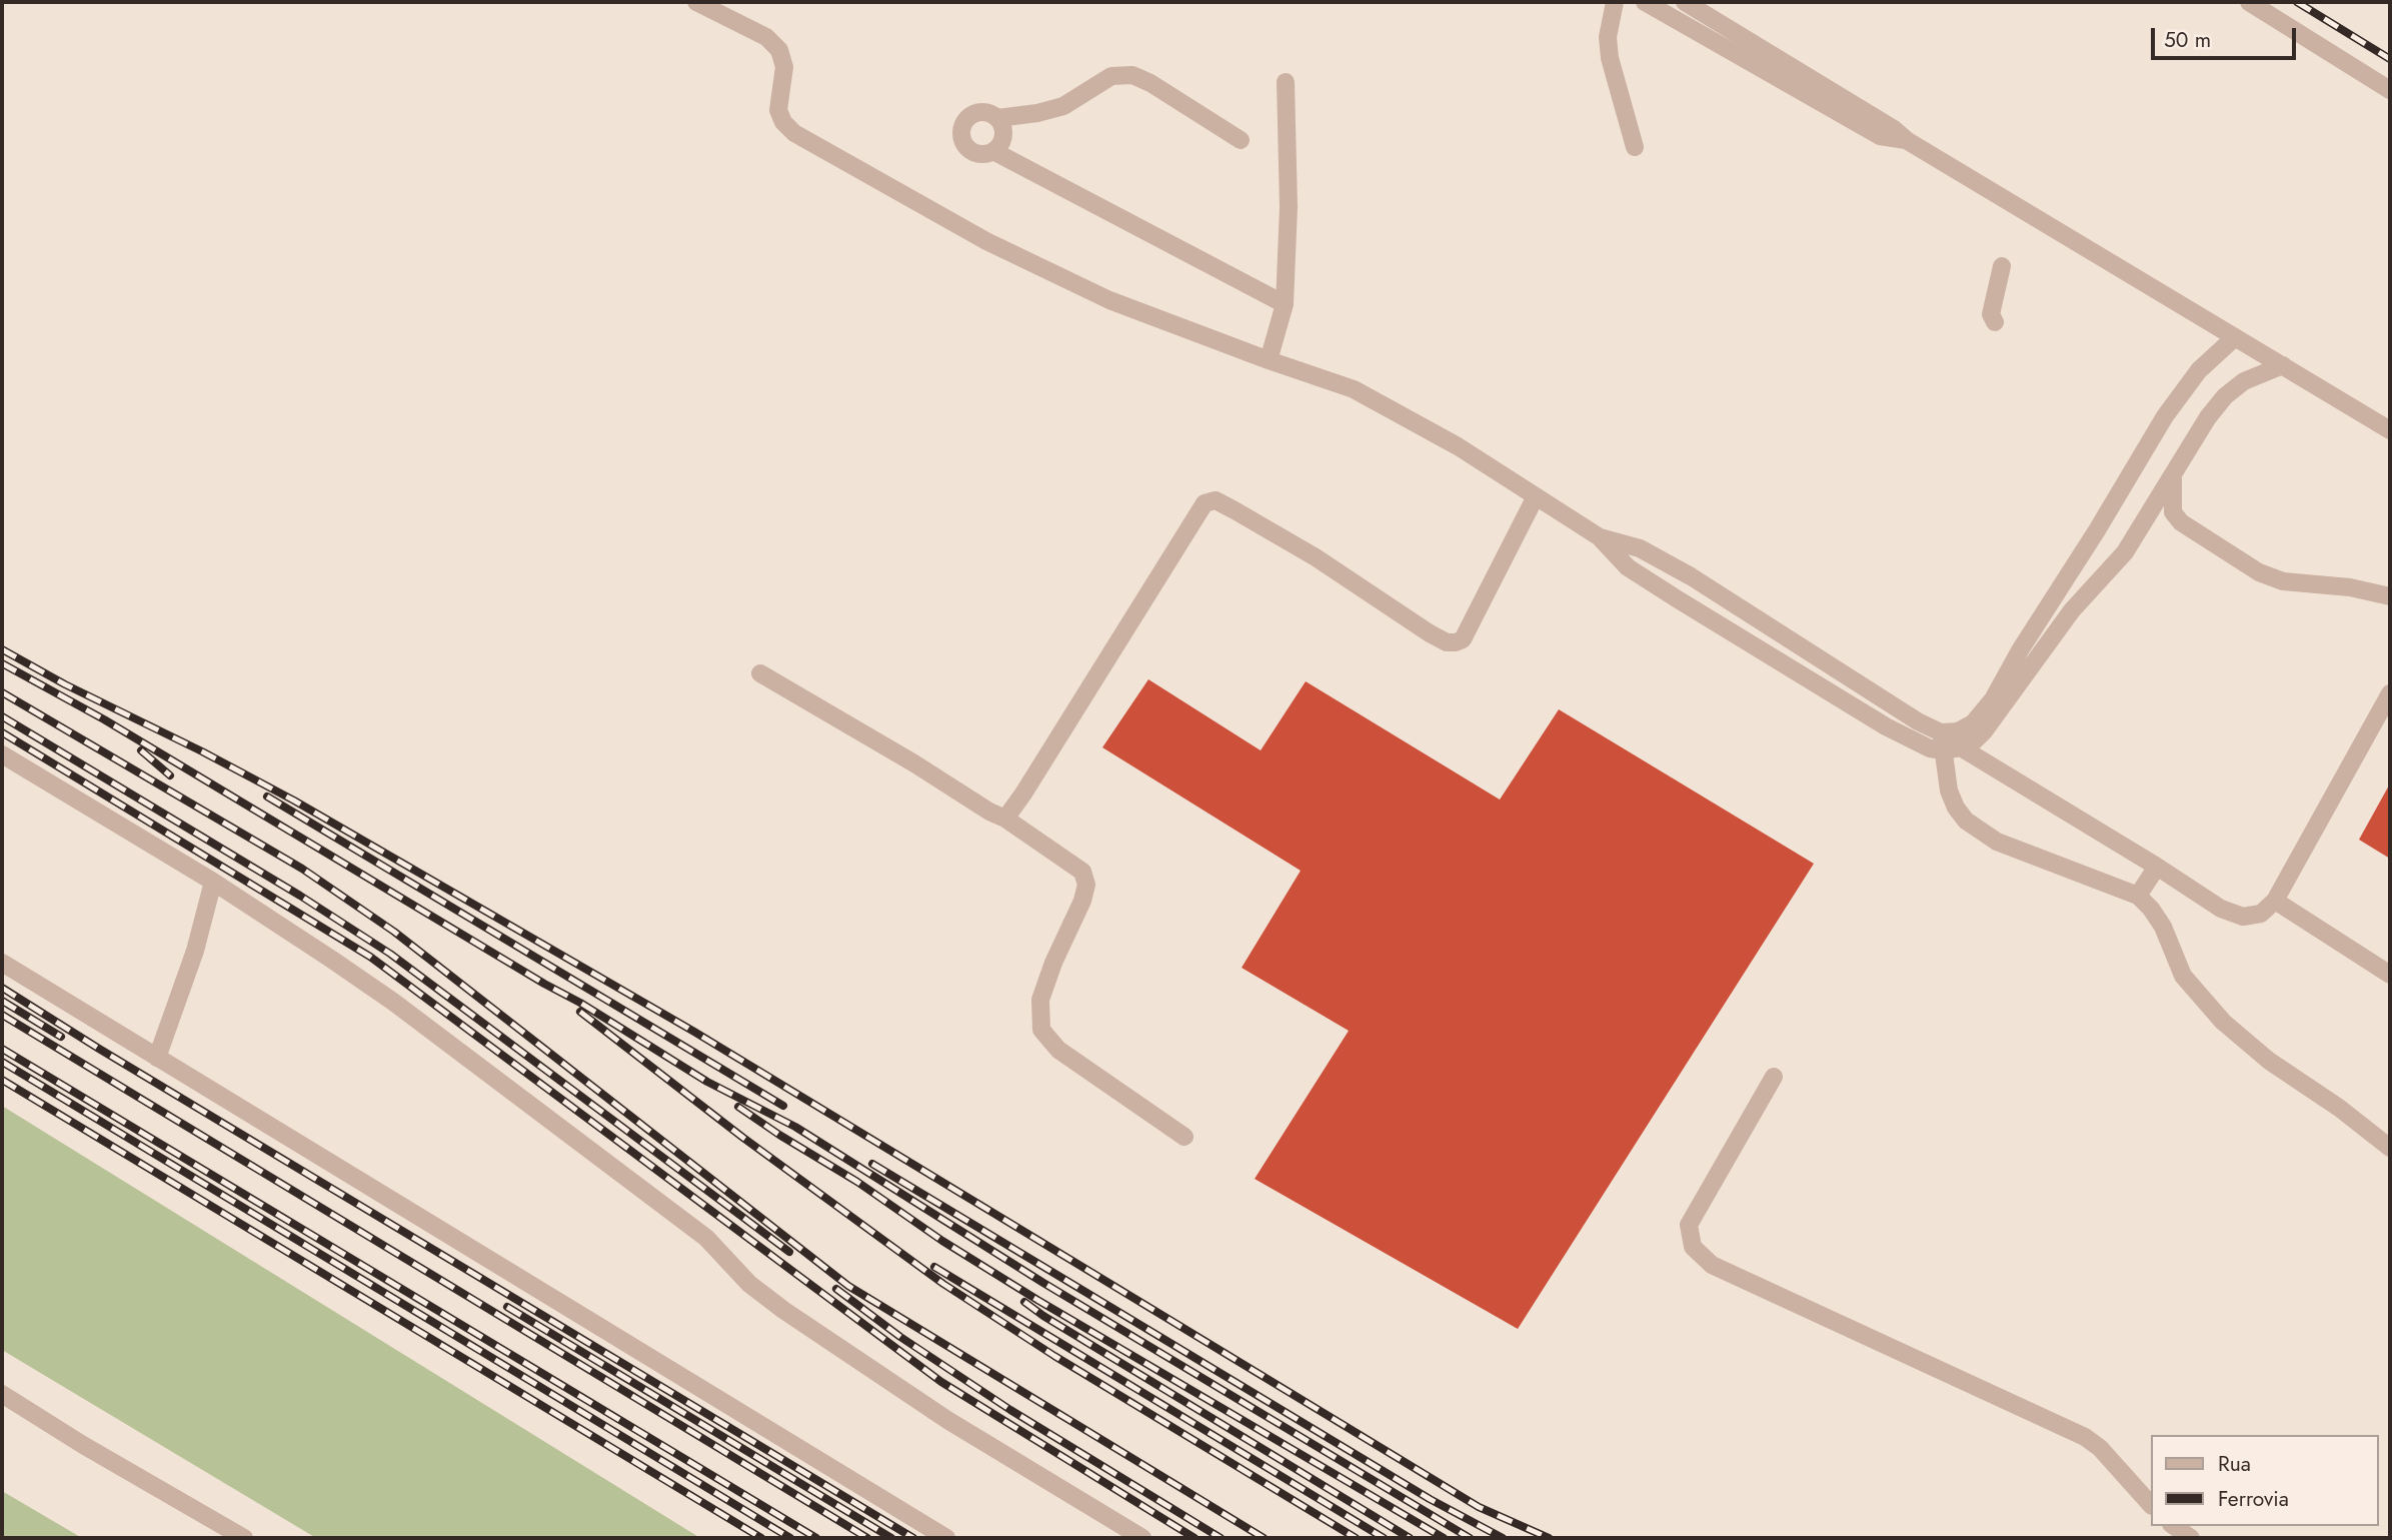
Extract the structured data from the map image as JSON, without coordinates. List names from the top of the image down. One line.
{"legend":["Rua","Ferrovia"],"scale_bar":"50 m"}
